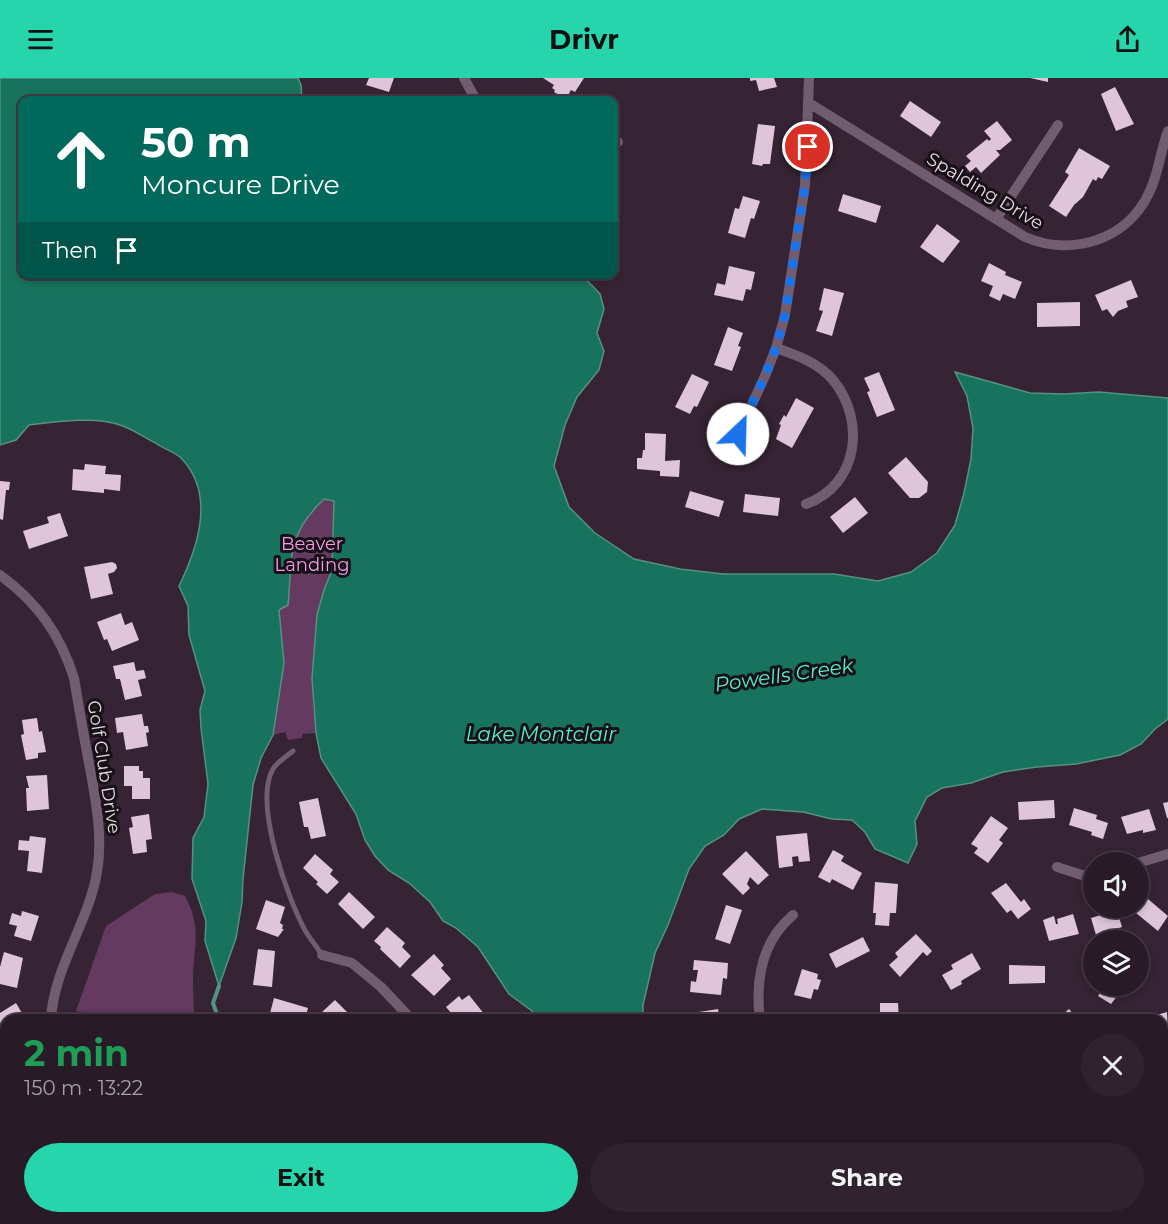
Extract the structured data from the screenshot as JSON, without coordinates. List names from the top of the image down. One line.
{"streets":{"street":["Spalding Drive","Golf Club Drive"]},"water":["Powells Creek","Lake Montclair"],"parks":["Beaver Landing"],"page":{"header":"Drivr","turn":["50 m","Moncure Drive"],"then":"Then","heading":["2 min","150 m · 13:22"],"buttons":["Exit","Share"]}}
